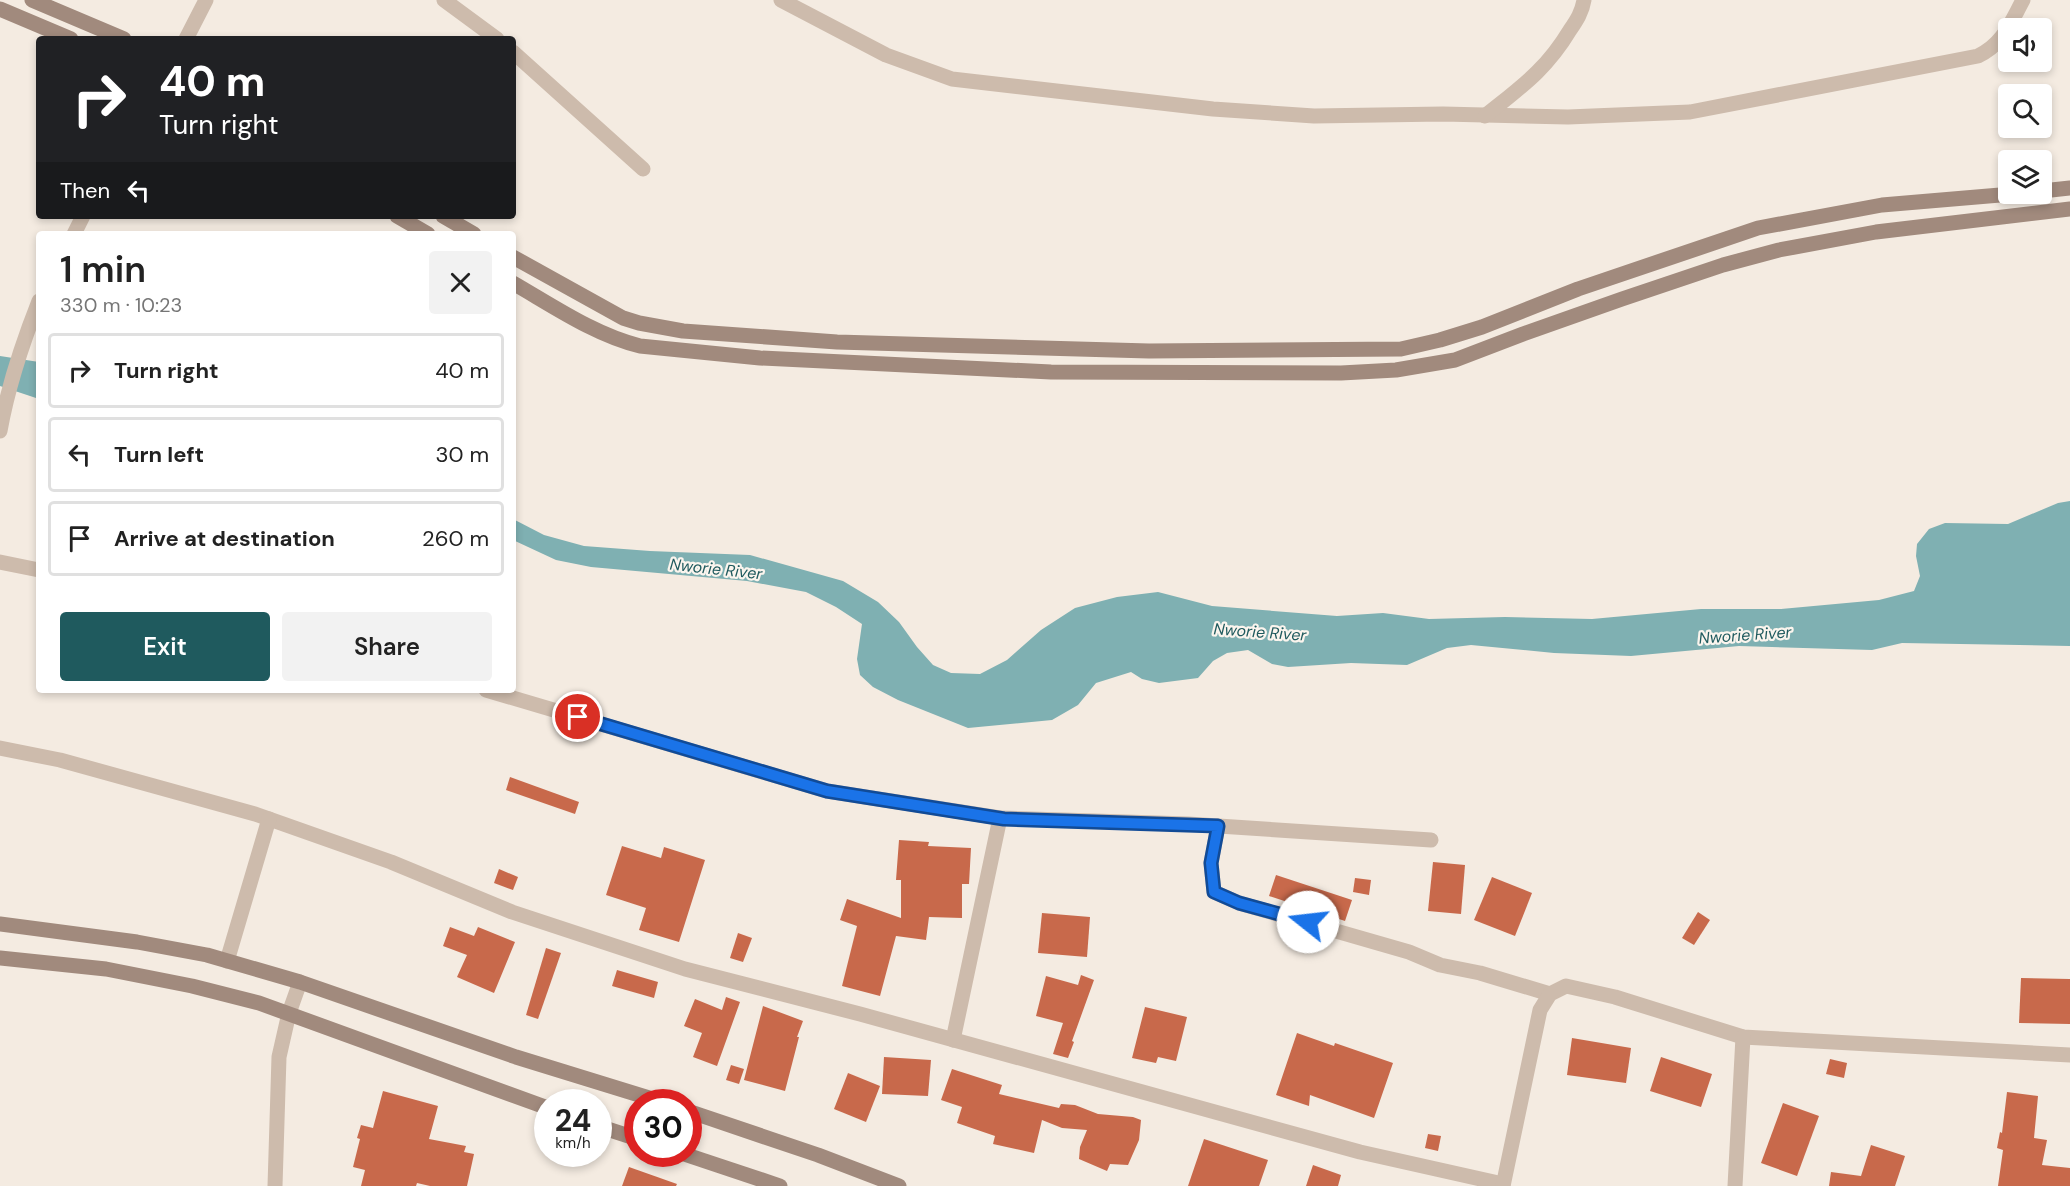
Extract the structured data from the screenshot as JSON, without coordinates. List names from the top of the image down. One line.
{"water":["Nworie River"],"page":{"turn":["40 m","Turn right"],"then":"Then","heading":["1 min","330 m · 10:23"],"list":[{"name":"Turn right","value":"40 m"},{"name":"Turn left","value":"30 m"},{"name":"Arrive at destination","value":"260 m"}],"buttons":["Exit","Share"],"speed":"24 km/h","limit":"30"}}
